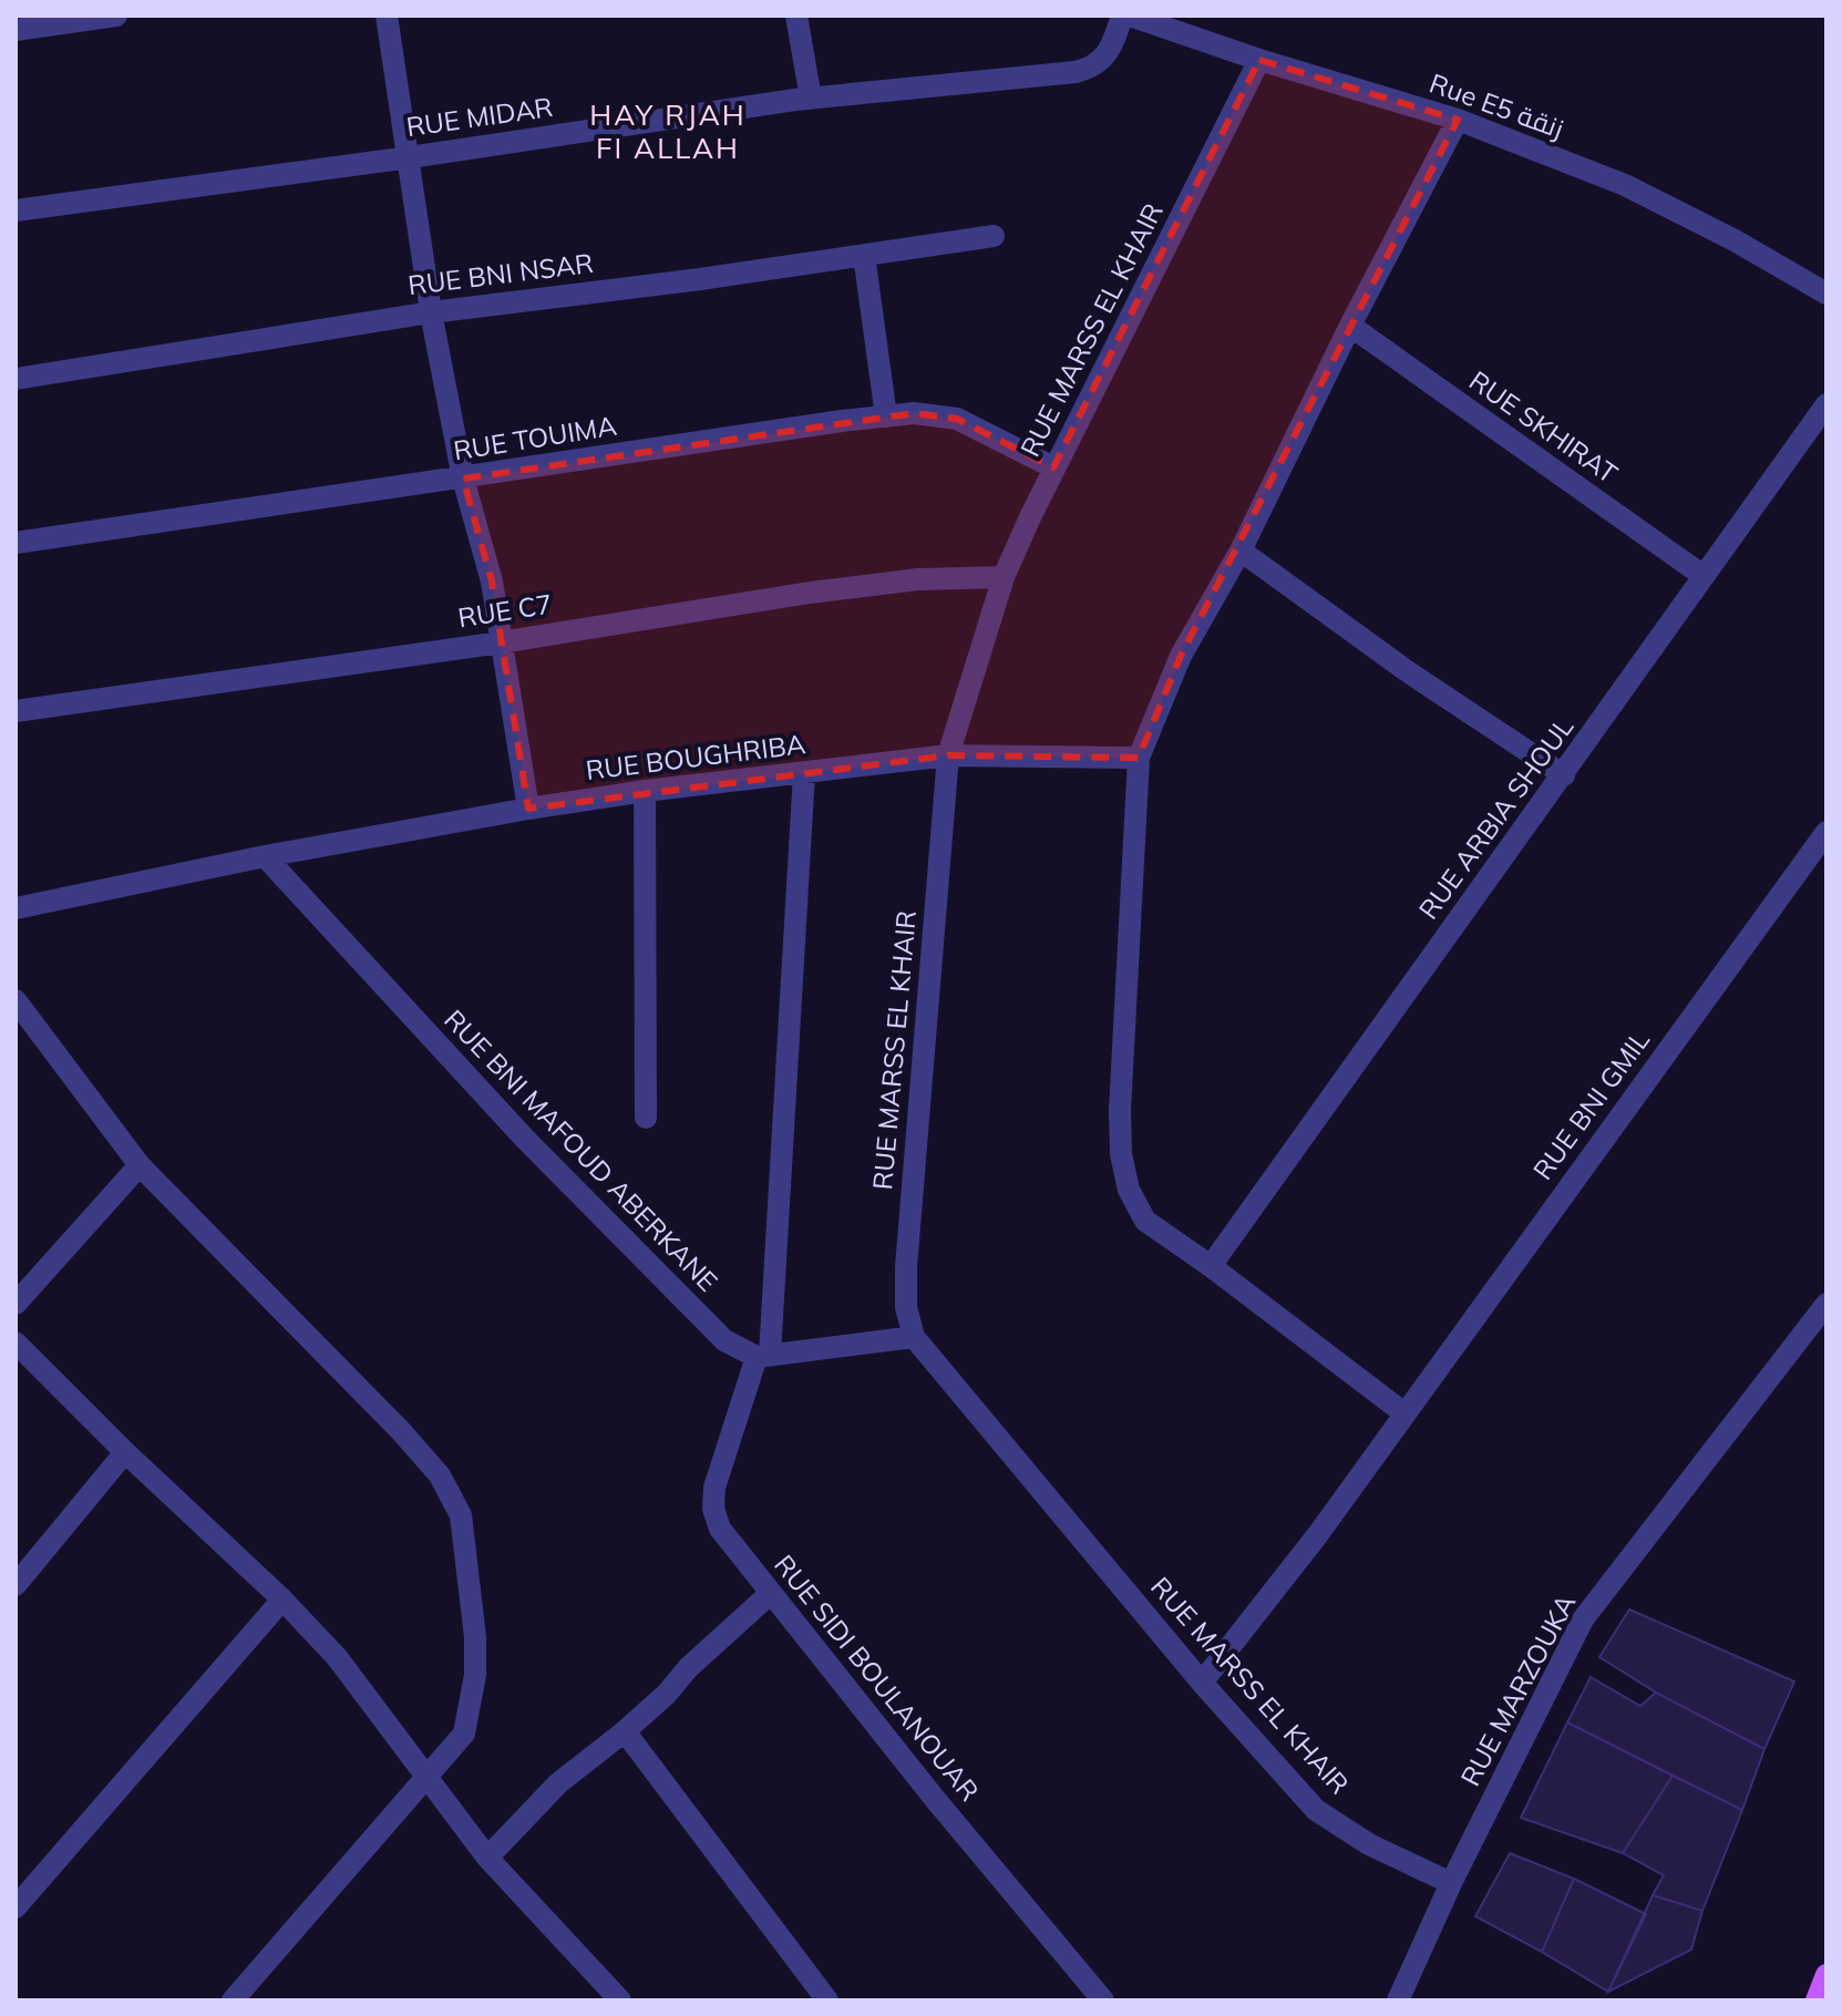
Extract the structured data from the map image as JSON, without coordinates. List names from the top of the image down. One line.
{"streets":{"street":["Rue E5 زنقة","RUE MIDAR","RUE BNI NSAR","RUE MARSS EL KHAIR","RUE SKHIRAT","RUE TOUIMA","RUE C7","RUE BOUGHRIBA","RUE ARBIA SHOUL","RUE BNI GMIL","RUE BNI MAFOUD ABERKANE","RUE SIDI BOULANOUAR","RUE MARZOUKA"]},"crossings":[["Rue E5 زنقة","RUE MARSS EL KHAIR"],["RUE MARSS EL KHAIR","RUE TOUIMA"],["RUE MARSS EL KHAIR","RUE C7"],["RUE MARSS EL KHAIR","RUE BOUGHRIBA"],["RUE MARSS EL KHAIR","RUE BNI GMIL"],["RUE MARSS EL KHAIR","RUE MARZOUKA"],["RUE SKHIRAT","RUE ARBIA SHOUL"],["RUE BOUGHRIBA","RUE BNI MAFOUD ABERKANE"],["RUE BNI MAFOUD ABERKANE","RUE SIDI BOULANOUAR"]],"districts":["HAY RJAH FI ALLAH"]}
